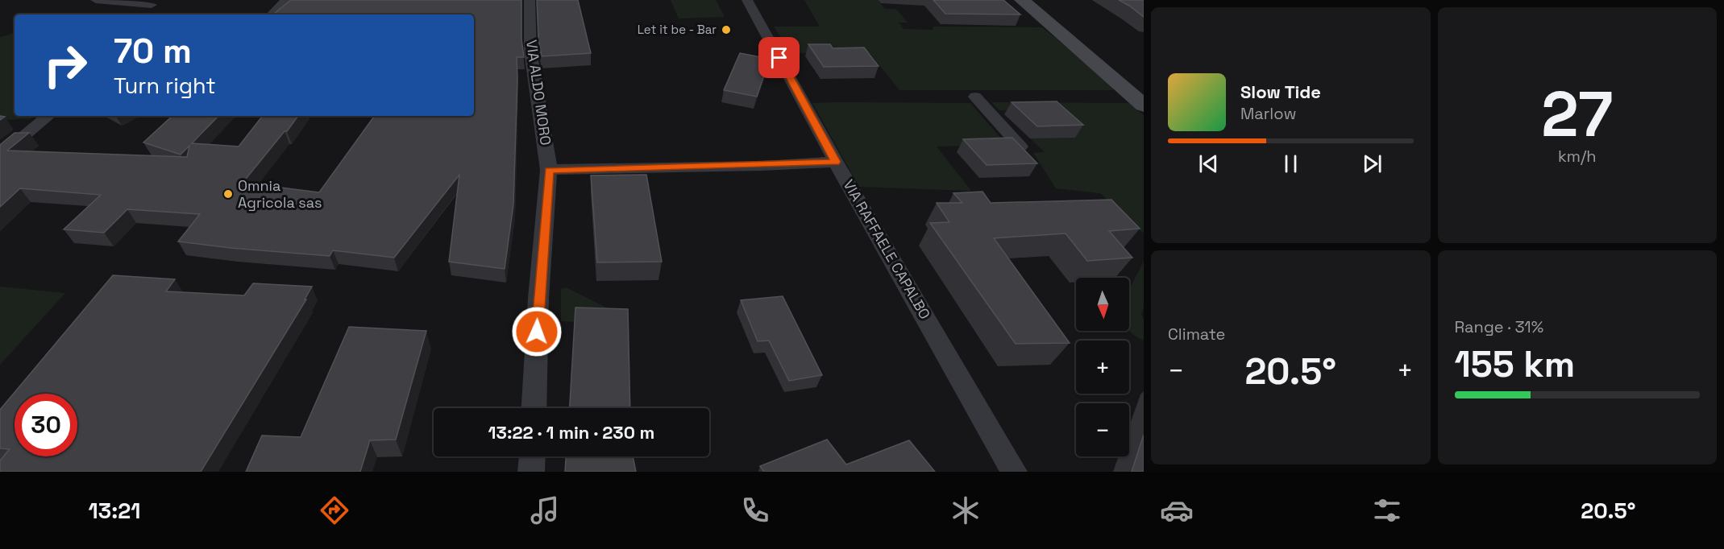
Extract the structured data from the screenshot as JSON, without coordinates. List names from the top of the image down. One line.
{"streets":{"street":["VIA ALDO MORO","VIA RAFFAELE CAPALBO"]},"places":["Let it be - Bar","Omnia Agricola sas"],"north":"bottom","page":{"tile":[["27","km/h"],"Climate",["Range · 31%","155 km"]],"turn":["70 m","Turn right"],"song":["Slow Tide","Marlow"],"map_buttons":["+","−"],"heat":["−","20.5°","+"],"limit":"30","trip":"13:22 · 1 min · 230 m","tabs":["13:21","20.5°"]}}
